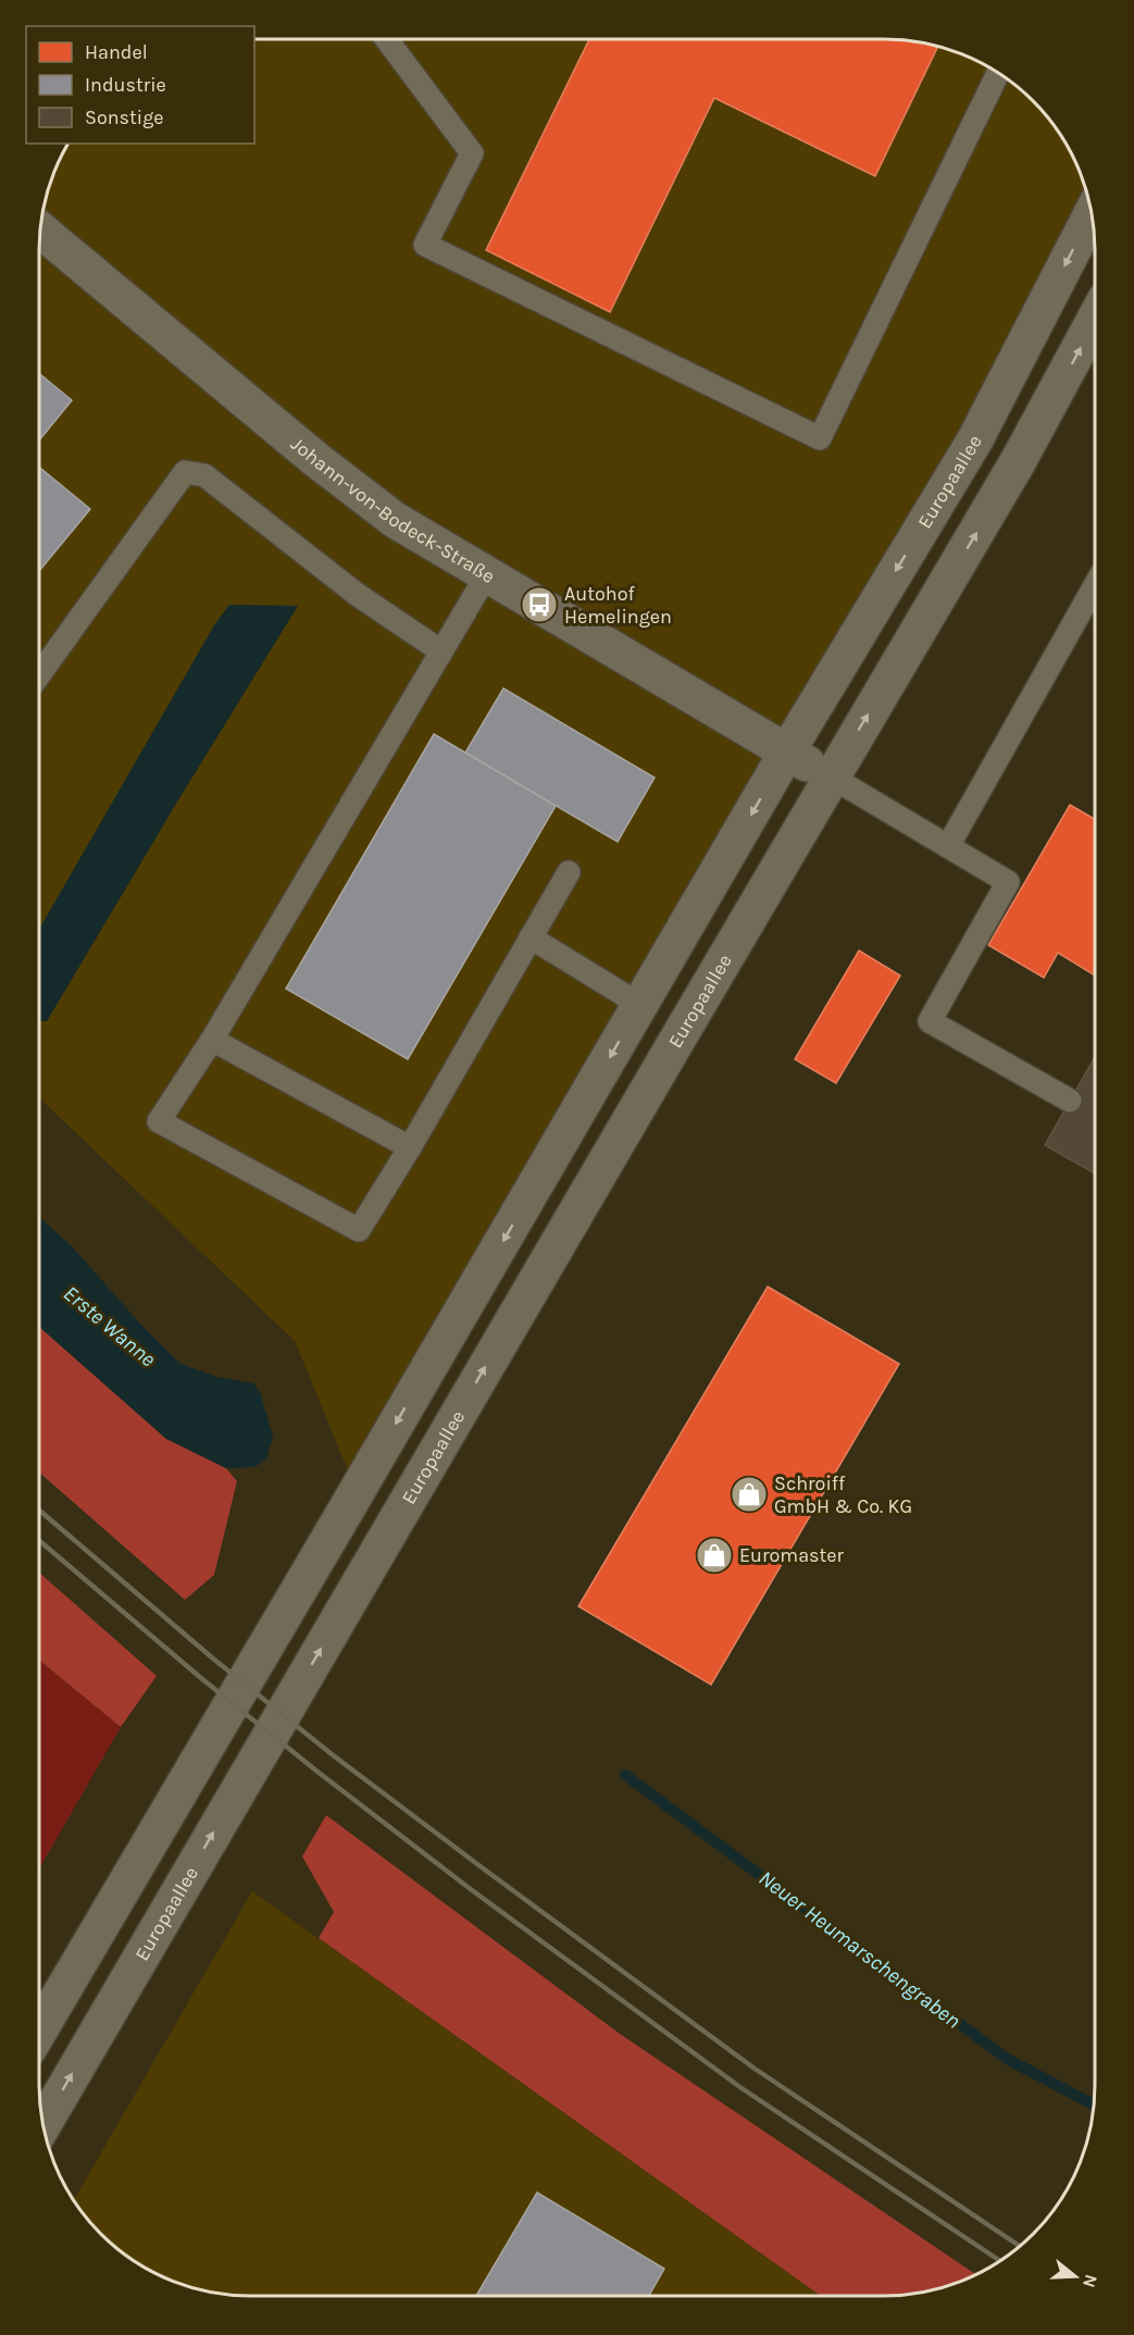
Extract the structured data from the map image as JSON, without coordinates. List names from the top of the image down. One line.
{"streets":{"street":["Europaallee","Johann-von-Bodeck-Straße"]},"crossings":[["Europaallee","Johann-von-Bodeck-Straße"]],"water":["Erste Wanne","Neuer Heumarschengraben"],"places":{"bus stop":["Autohof Hemelingen"],"shop":["Schroiff GmbH & Co. KG","Euromaster"]},"legend":["Handel","Industrie","Sonstige"],"north":"right"}
